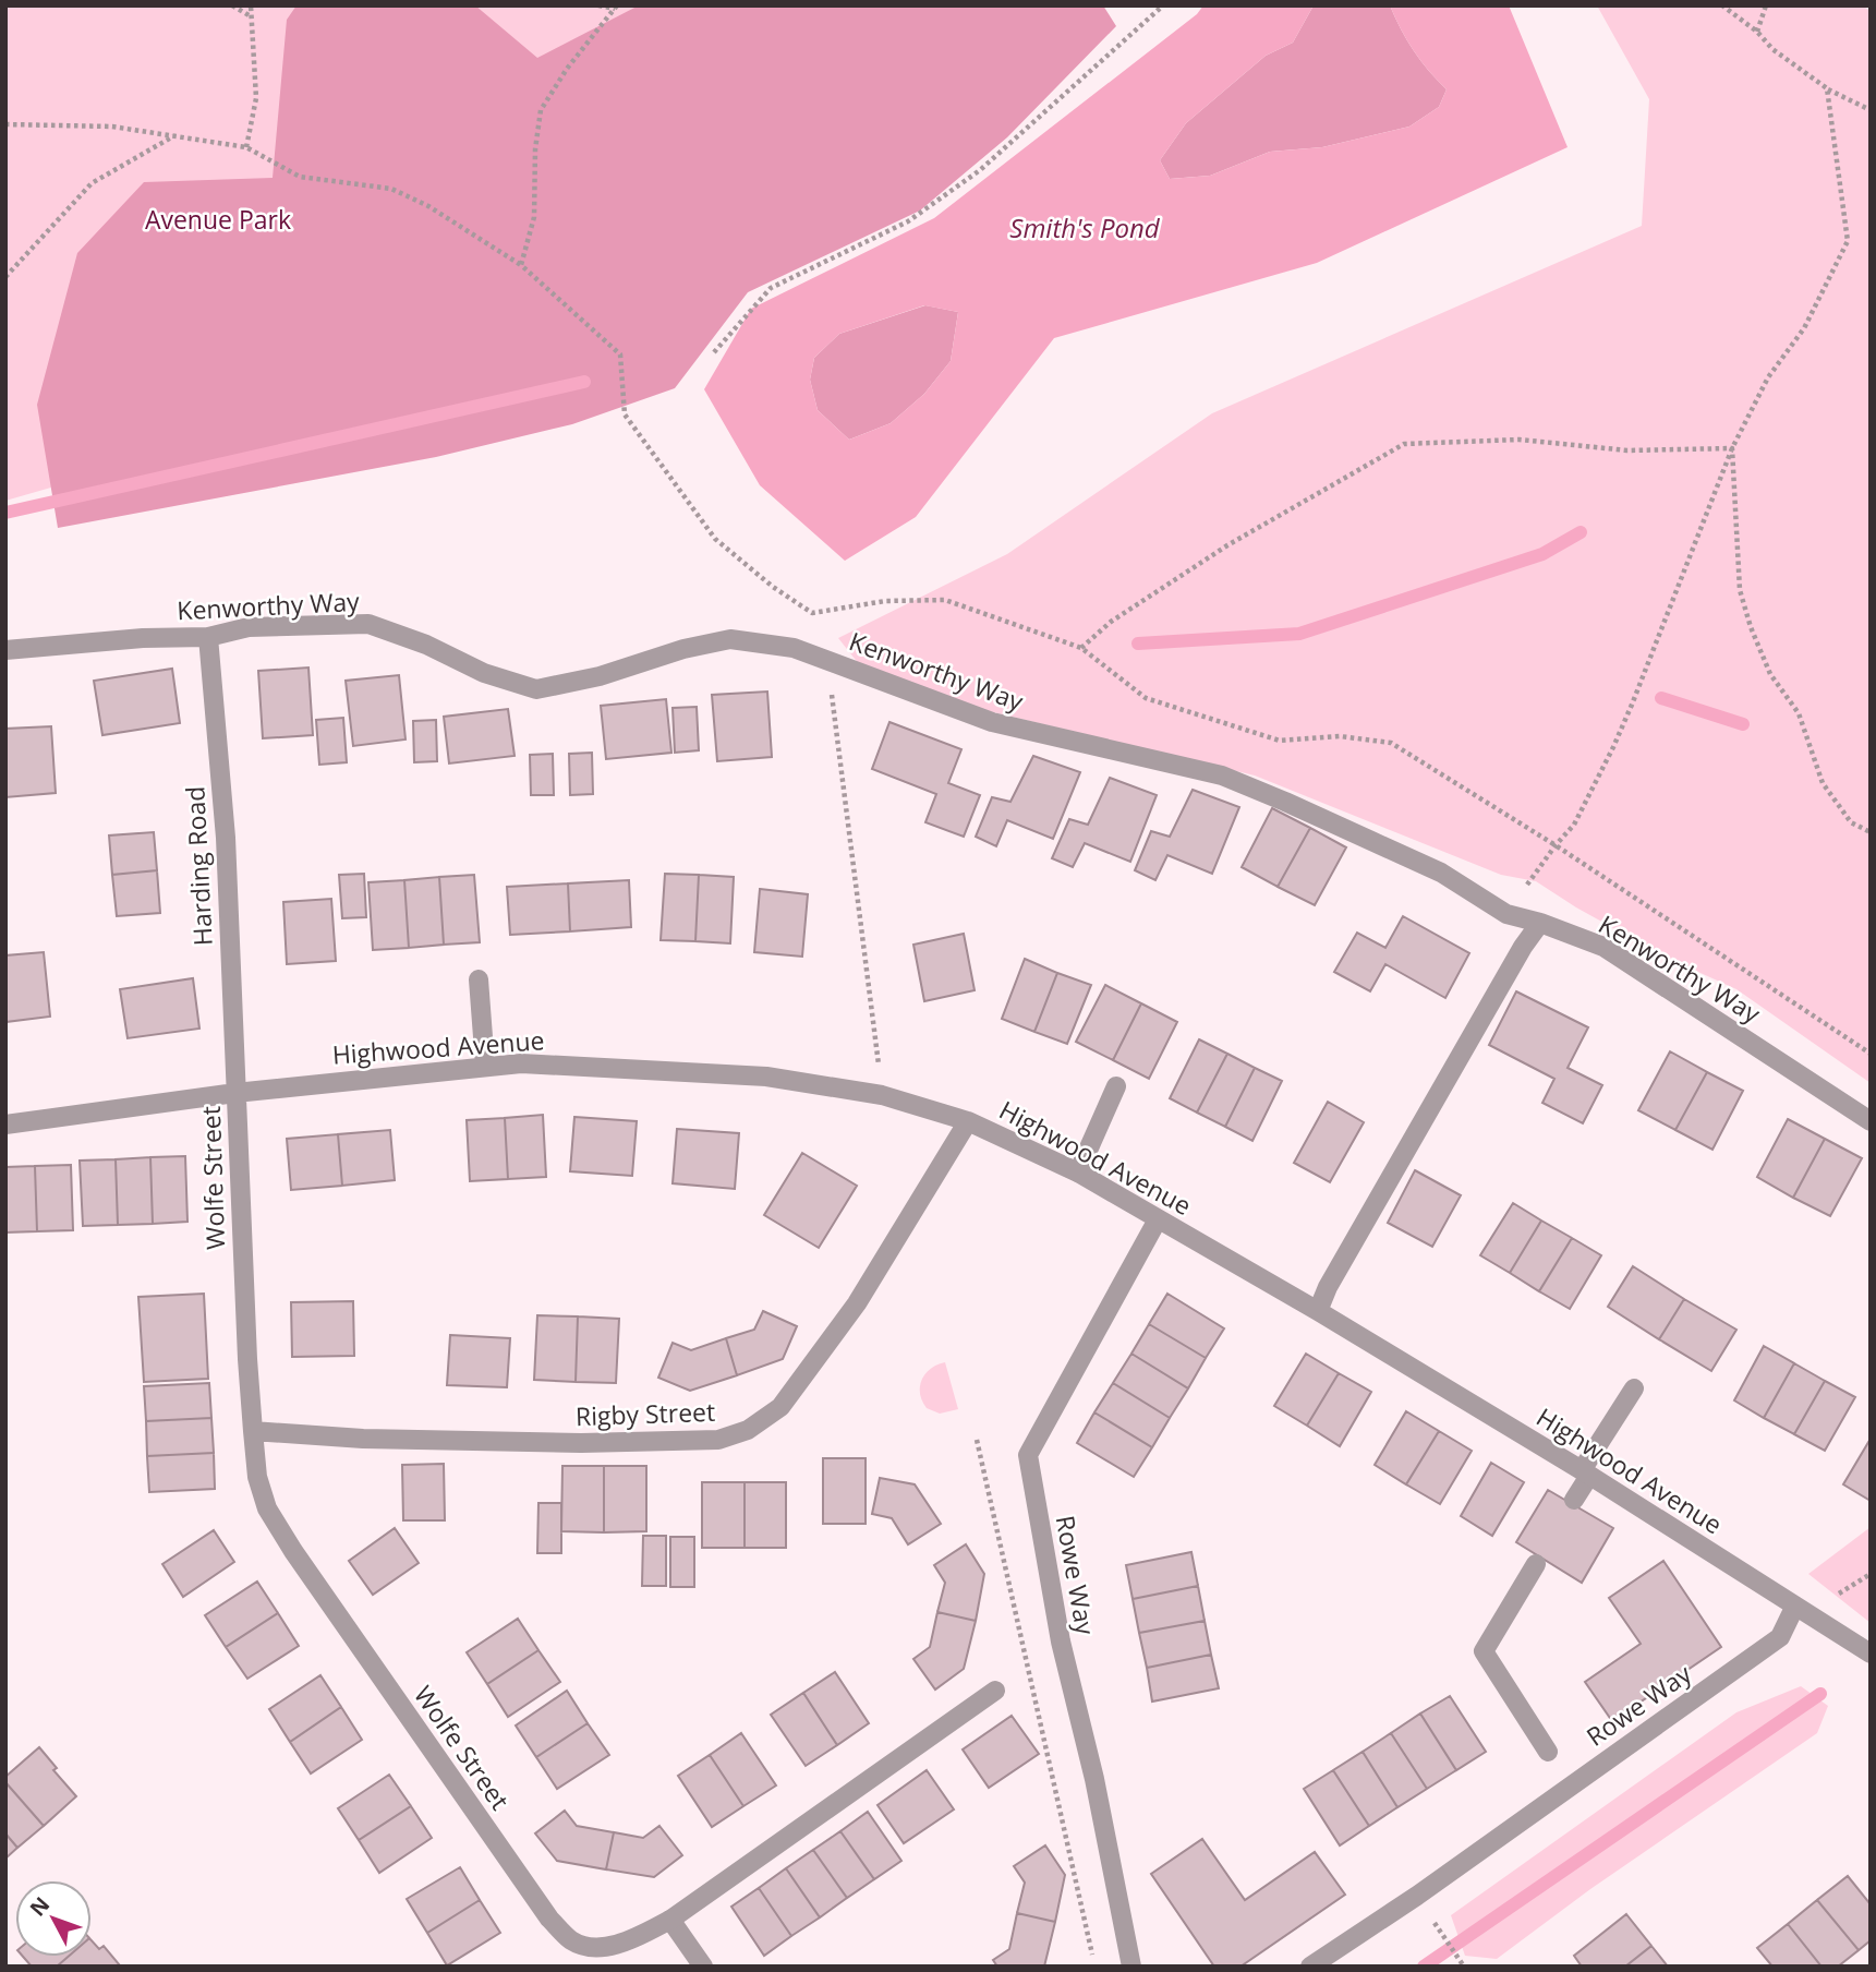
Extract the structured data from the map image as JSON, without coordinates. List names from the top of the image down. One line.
{"streets":{"street":["Kenworthy Way","Harding Road","Highwood Avenue","Wolfe Street","Rigby Street","Rowe Way"]},"crossings":[["Kenworthy Way","Harding Road"],["Harding Road","Highwood Avenue"],["Harding Road","Wolfe Street"],["Highwood Avenue","Wolfe Street"],["Highwood Avenue","Rigby Street"],["Highwood Avenue","Rowe Way"],["Wolfe Street","Rigby Street"]],"water":["Smith's Pond"],"parks":["Avenue Park"],"north":"top left"}
